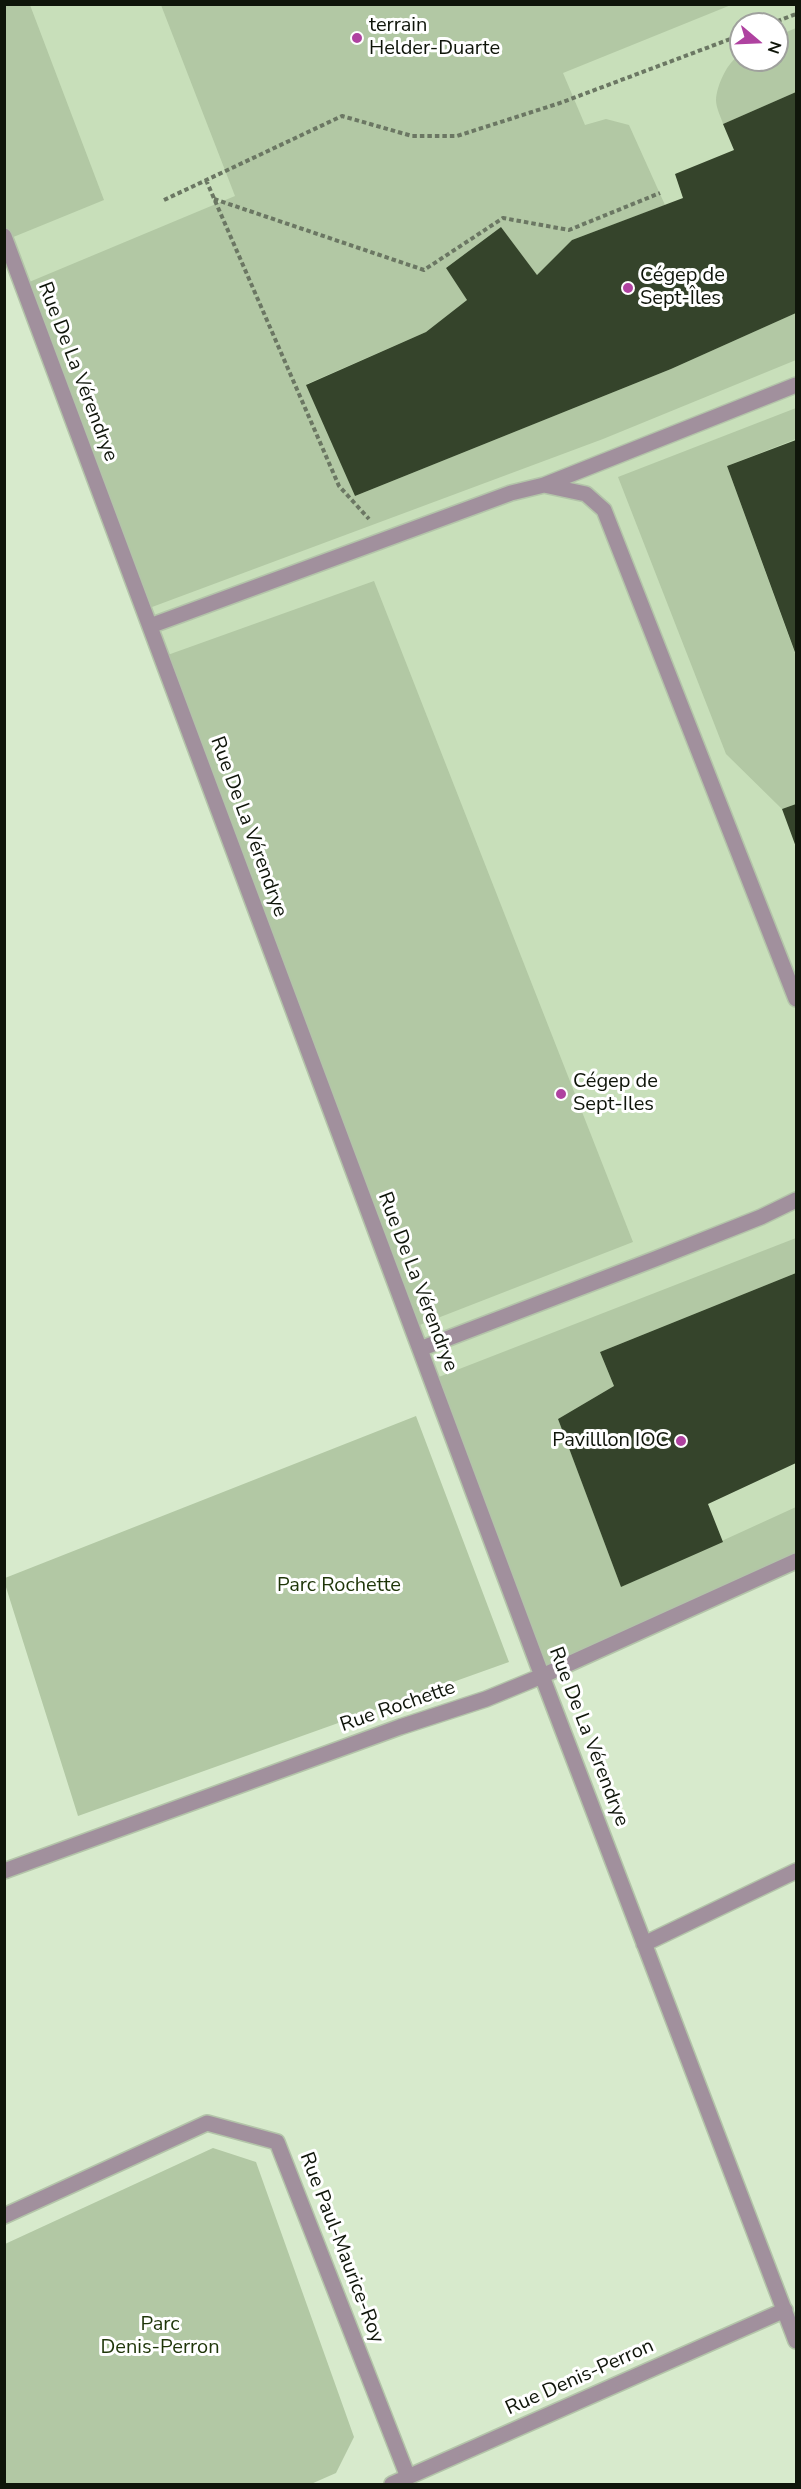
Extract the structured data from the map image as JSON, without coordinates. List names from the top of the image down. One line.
{"streets":{"street":["Rue De La Vérendrye","Rue Rochette","Rue Paul-Maurice-Roy","Rue Denis-Perron"]},"crossings":[["Rue De La Vérendrye","Rue Rochette"],["Rue De La Vérendrye","Rue Denis-Perron"],["Rue Paul-Maurice-Roy","Rue Denis-Perron"]],"parks":["Parc Rochette","Parc Denis-Perron"],"places":["terrain Helder-Duarte","Cégep de Sept-Îles","Cégep de Sept-Iles","Pavilllon IOC"],"north":"right"}
